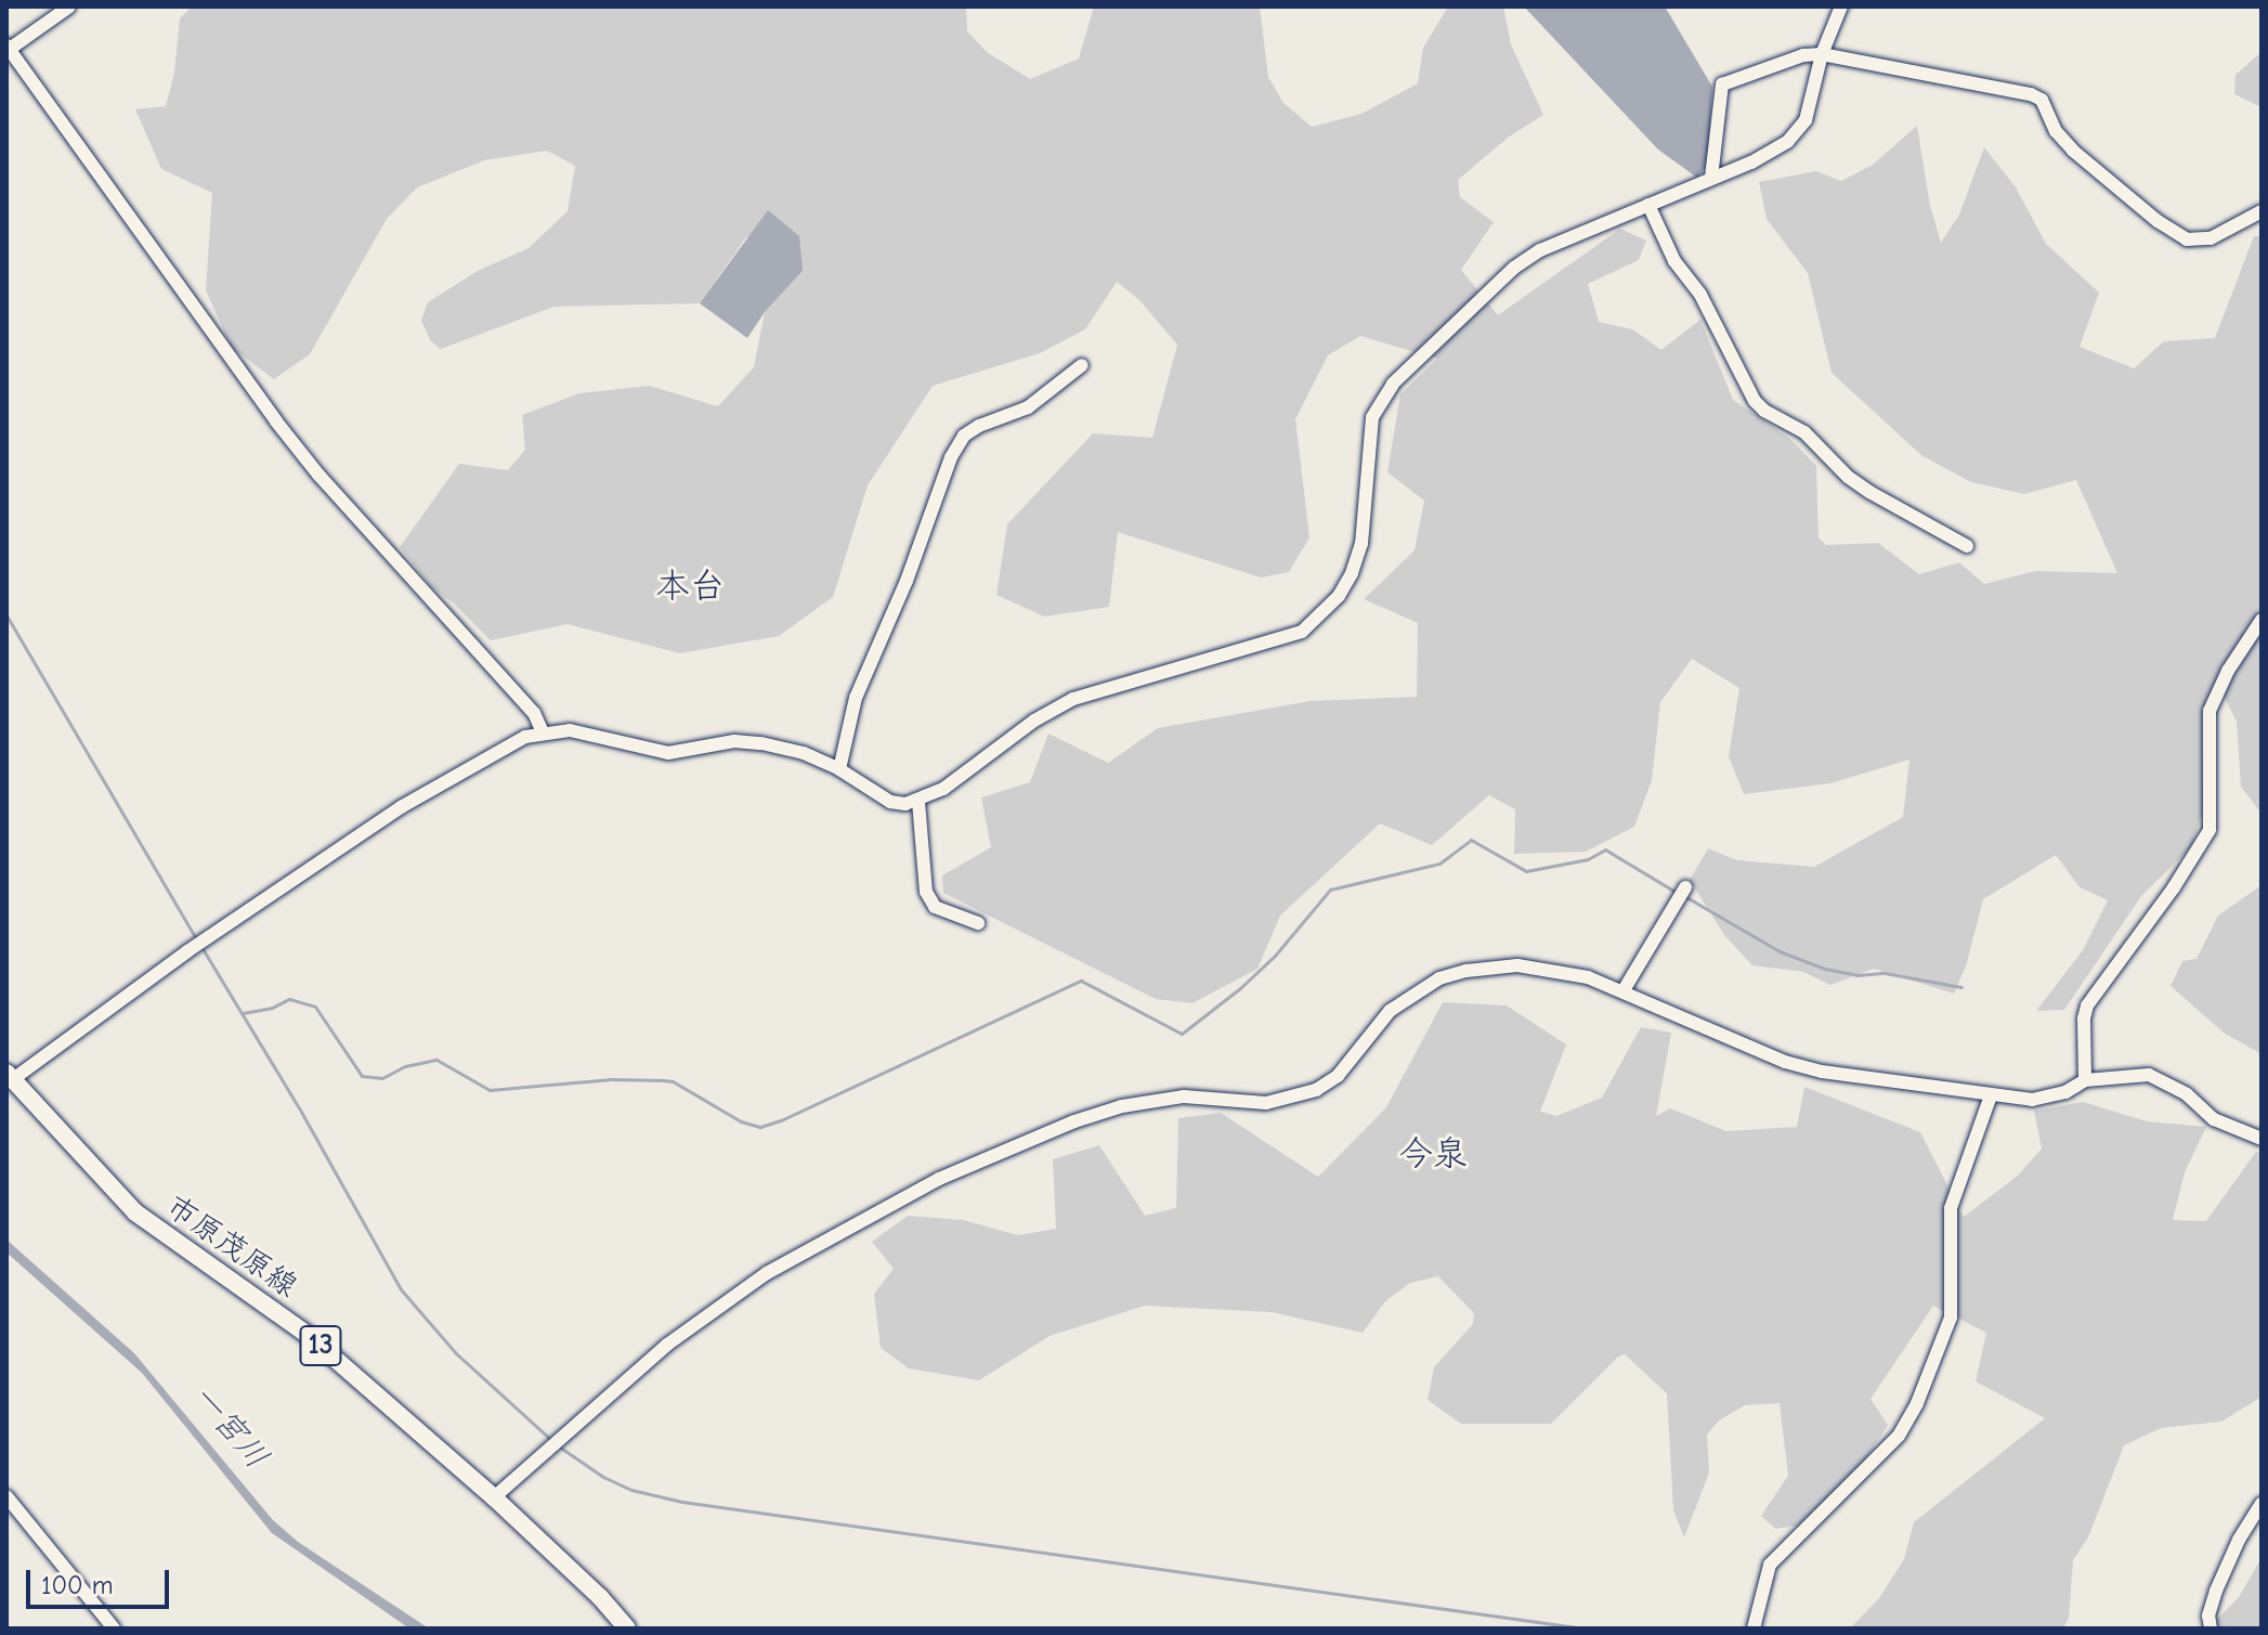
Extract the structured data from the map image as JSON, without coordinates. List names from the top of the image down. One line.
{"streets":{"main road":["市原茂原線","13"]},"districts":["本台","今泉"],"water":["一宮川"],"scale_bar":"100 m"}
